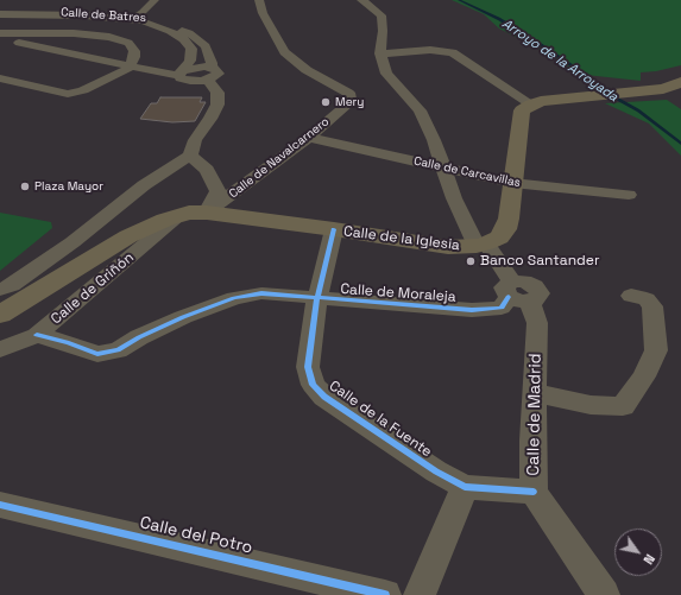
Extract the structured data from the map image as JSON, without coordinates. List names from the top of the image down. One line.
{"streets":{"main road":["Calle de la Iglesia"],"street":["Calle de Batres","Calle de Navalcarnero","Calle de Carcavillas","Calle de Griñón","Calle de Moraleja","Calle de Madrid","Calle de la Fuente","Calle del Potro"]},"crossings":[["Calle de Navalcarnero","Calle de Carcavillas"],["Calle de Navalcarnero","Calle de la Iglesia"],["Calle de Carcavillas","Calle de Madrid"],["Calle de la Iglesia","Calle de Griñón"],["Calle de la Iglesia","Calle de Madrid"],["Calle de la Iglesia","Calle de la Fuente"],["Calle de Griñón","Calle de Moraleja"],["Calle de Moraleja","Calle de Madrid"],["Calle de Moraleja","Calle de la Fuente"],["Calle de Madrid","Calle de la Fuente"]],"water":["Arroyo de la Arroyada"],"places":["Mery","Plaza Mayor","Banco Santander"],"north":"bottom right"}
